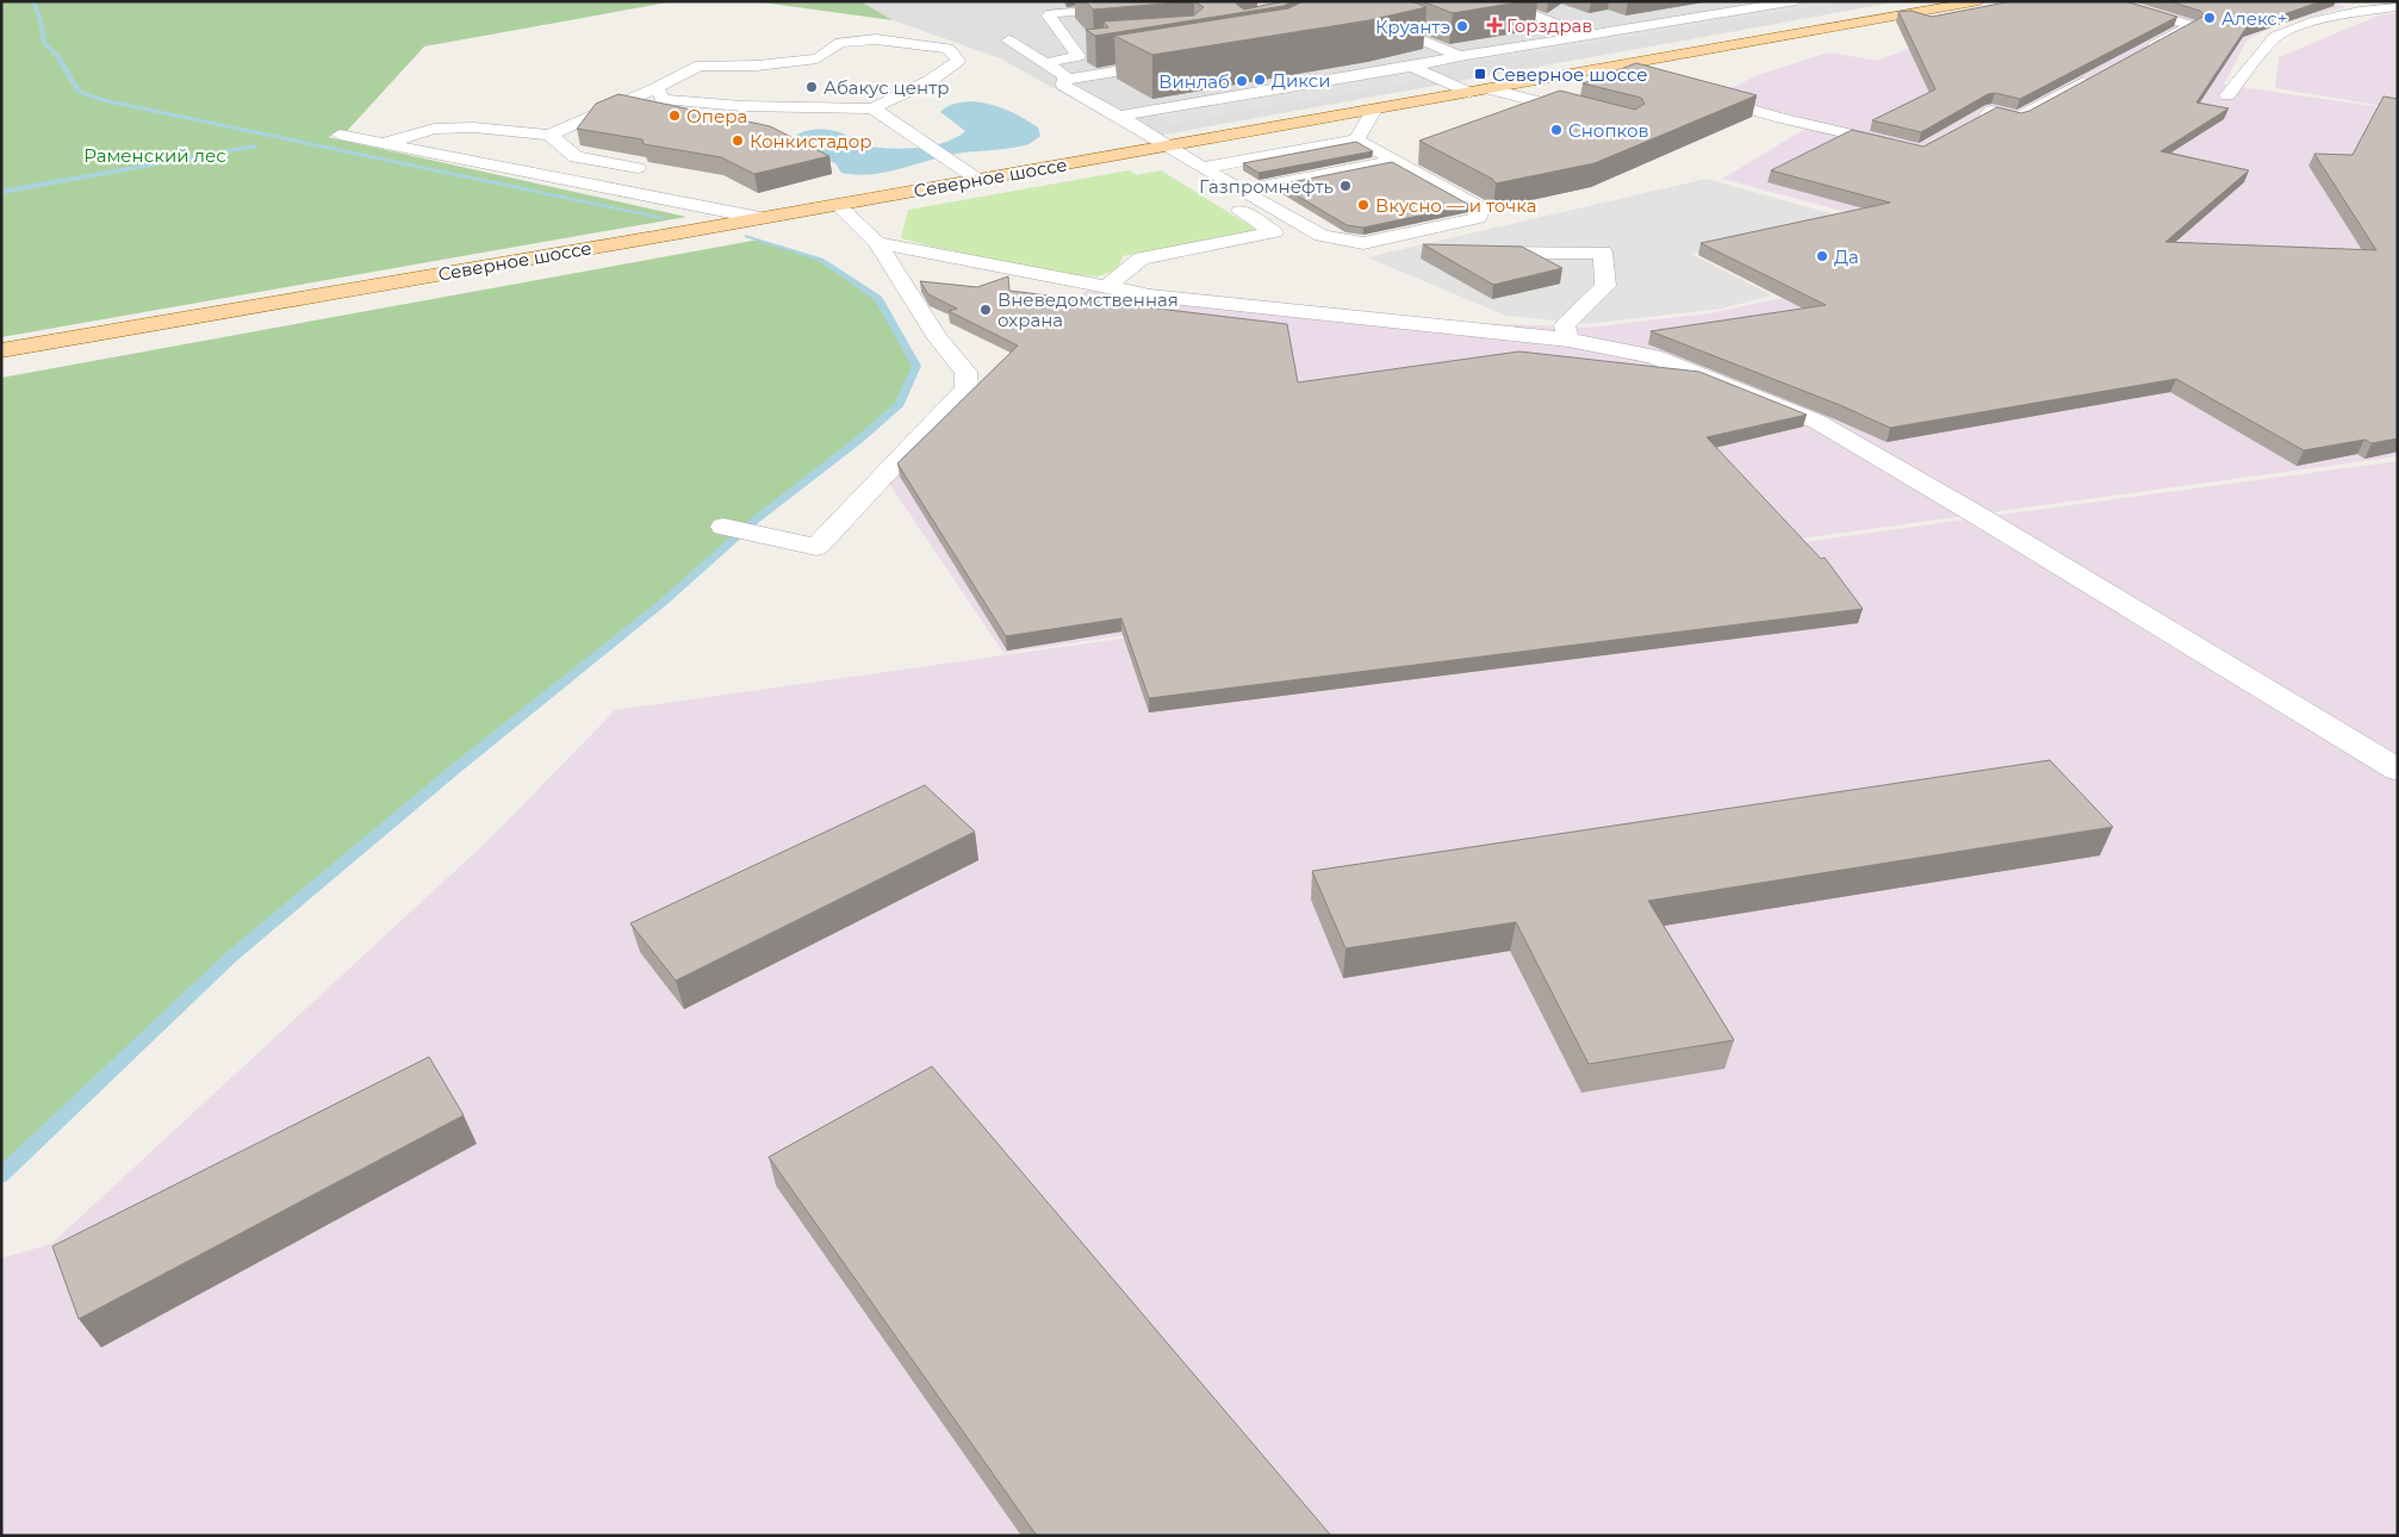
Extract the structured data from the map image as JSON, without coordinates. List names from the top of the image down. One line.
{"streets":{"main road":["Северное шоссе"]},"parks":["Раменский лес"],"places":{"other":["Алекс+","Круантэ","Дикси","Винлаб","Абакус центр","Опера","Снопков","Конкистадор","Газпромнефть","Вкусно — и точка","Да","Вневедомственная охрана"],"health":["Горздрав"],"transit":["Северное шоссе"]}}
